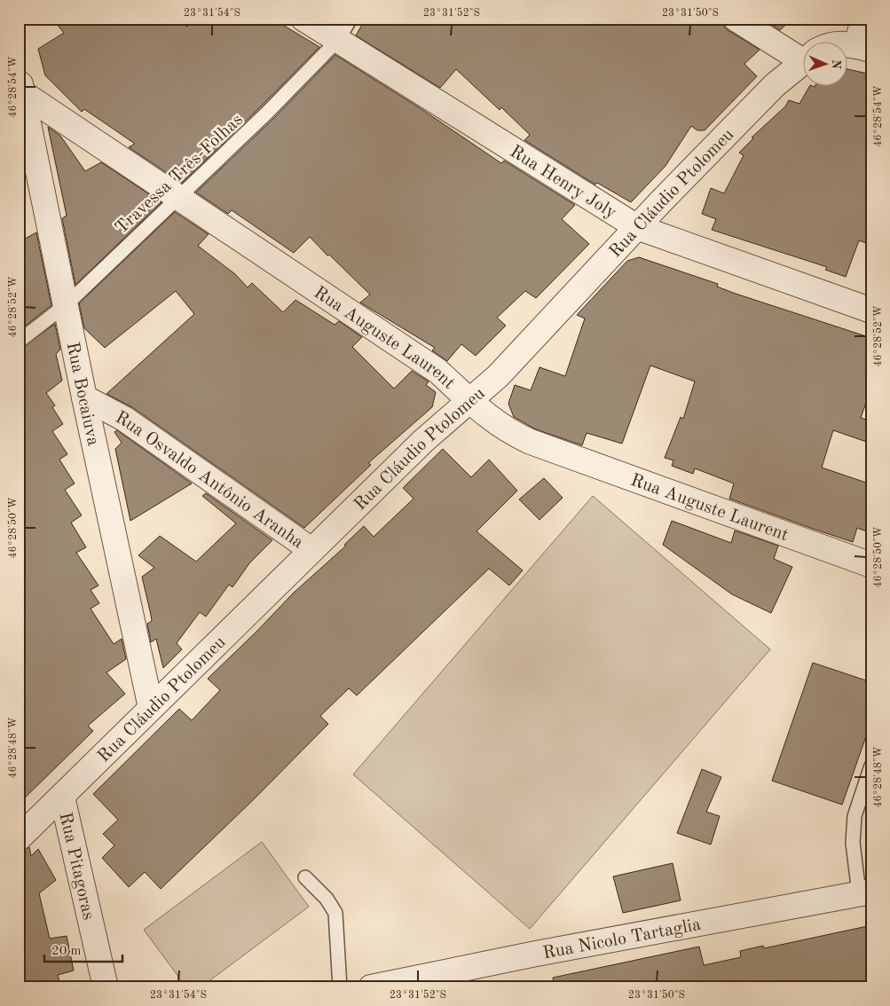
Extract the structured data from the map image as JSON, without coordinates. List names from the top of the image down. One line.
{"streets":{"street":["Rua Henry Joly","Rua Cláudio Ptolomeu","Rua Auguste Laurent","Rua Bocaiuva","Rua Osvaldo Antônio Aranha","Rua Pitagoras","Rua Nicolo Tartaglia"],"lane":["Travessa Três-Folhas"]},"crossings":[["Travessa Três-Folhas","Rua Henry Joly"],["Travessa Três-Folhas","Rua Auguste Laurent"],["Travessa Três-Folhas","Rua Bocaiuva"],["Rua Henry Joly","Rua Cláudio Ptolomeu"],["Rua Cláudio Ptolomeu","Rua Auguste Laurent"],["Rua Cláudio Ptolomeu","Rua Bocaiuva"],["Rua Cláudio Ptolomeu","Rua Osvaldo Antônio Aranha"],["Rua Cláudio Ptolomeu","Rua Pitagoras"],["Rua Auguste Laurent","Rua Bocaiuva"],["Rua Bocaiuva","Rua Osvaldo Antônio Aranha"]],"scale_bar":"20 m","north":"right","coordinates":["23°31'54\"S","23°31'52\"S","23°31'50\"S","46°28'54\"W","46°28'52\"W","46°28'50\"W","46°28'48\"W"]}
